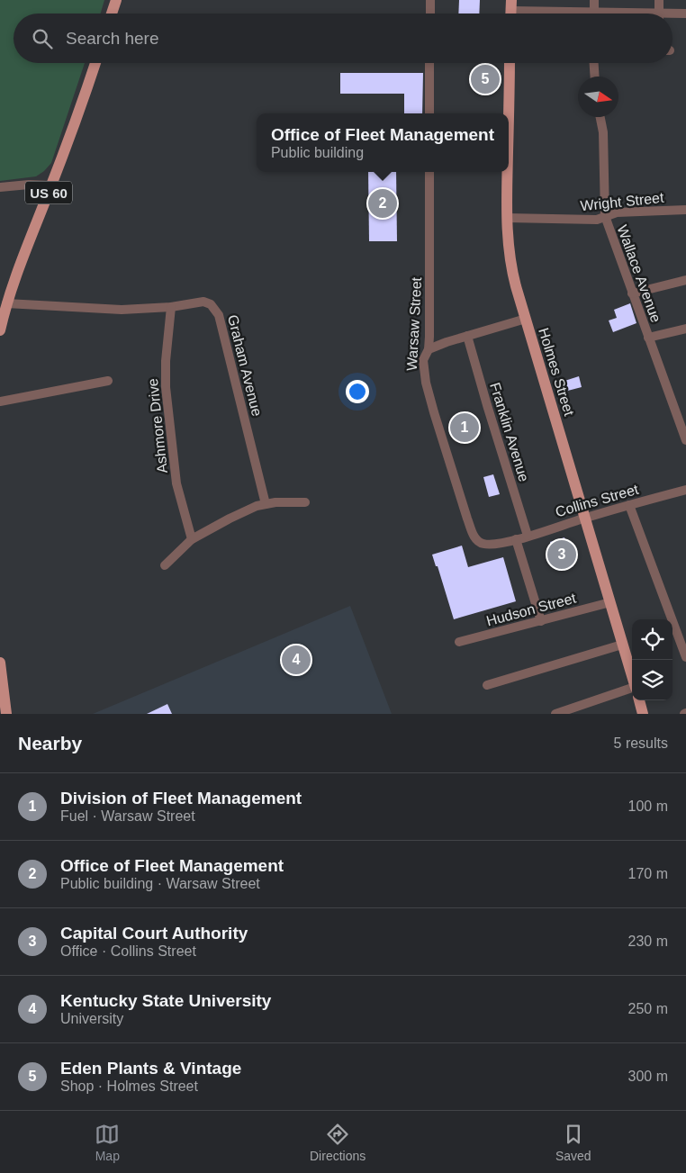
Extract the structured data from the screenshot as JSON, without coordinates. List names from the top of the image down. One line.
{"streets":{"main road":["US 60","Holmes Street"],"street":["Wright Street","Wallace Avenue","Warsaw Street","Graham Avenue","Ashmore Drive","Franklin Avenue","Collins Street","Hudson Street"]},"crossings":[["US 60","Graham Avenue"],["Wright Street","Wallace Avenue"],["Wright Street","Holmes Street"],["Warsaw Street","Collins Street"],["Graham Avenue","Ashmore Drive"],["Holmes Street","Collins Street"],["Holmes Street","Hudson Street"],["Franklin Avenue","Collins Street"]],"north":"right","page":{"search":"Search here","pins":["5","2","1","3","4"],"popup":["Office of Fleet Management","Public building"],"heading":["Nearby","5 results"],"list":[{"mark":"1","name":"Division of Fleet Management","note":"Fuel · Warsaw Street","value":"100 m"},{"mark":"2","name":"Office of Fleet Management","note":"Public building · Warsaw Street","value":"170 m"},{"mark":"3","name":"Capital Court Authority","note":"Office · Collins Street","value":"230 m"},{"mark":"4","name":"Kentucky State University","note":"University","value":"250 m"},{"mark":"5","name":"Eden Plants & Vintage","note":"Shop · Holmes Street","value":"300 m"}],"nav":["Map","Directions","Saved"]}}
